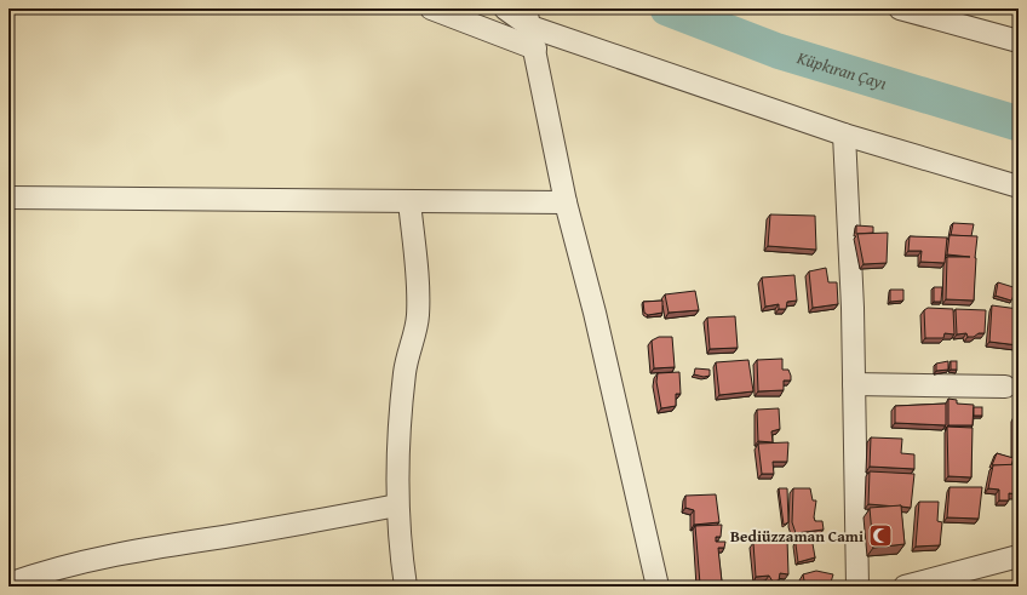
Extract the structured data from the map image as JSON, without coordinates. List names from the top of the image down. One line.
{"water":["Küpkıran Çayı"],"places":{"mosque":["Bediüzzaman Cami"]}}
